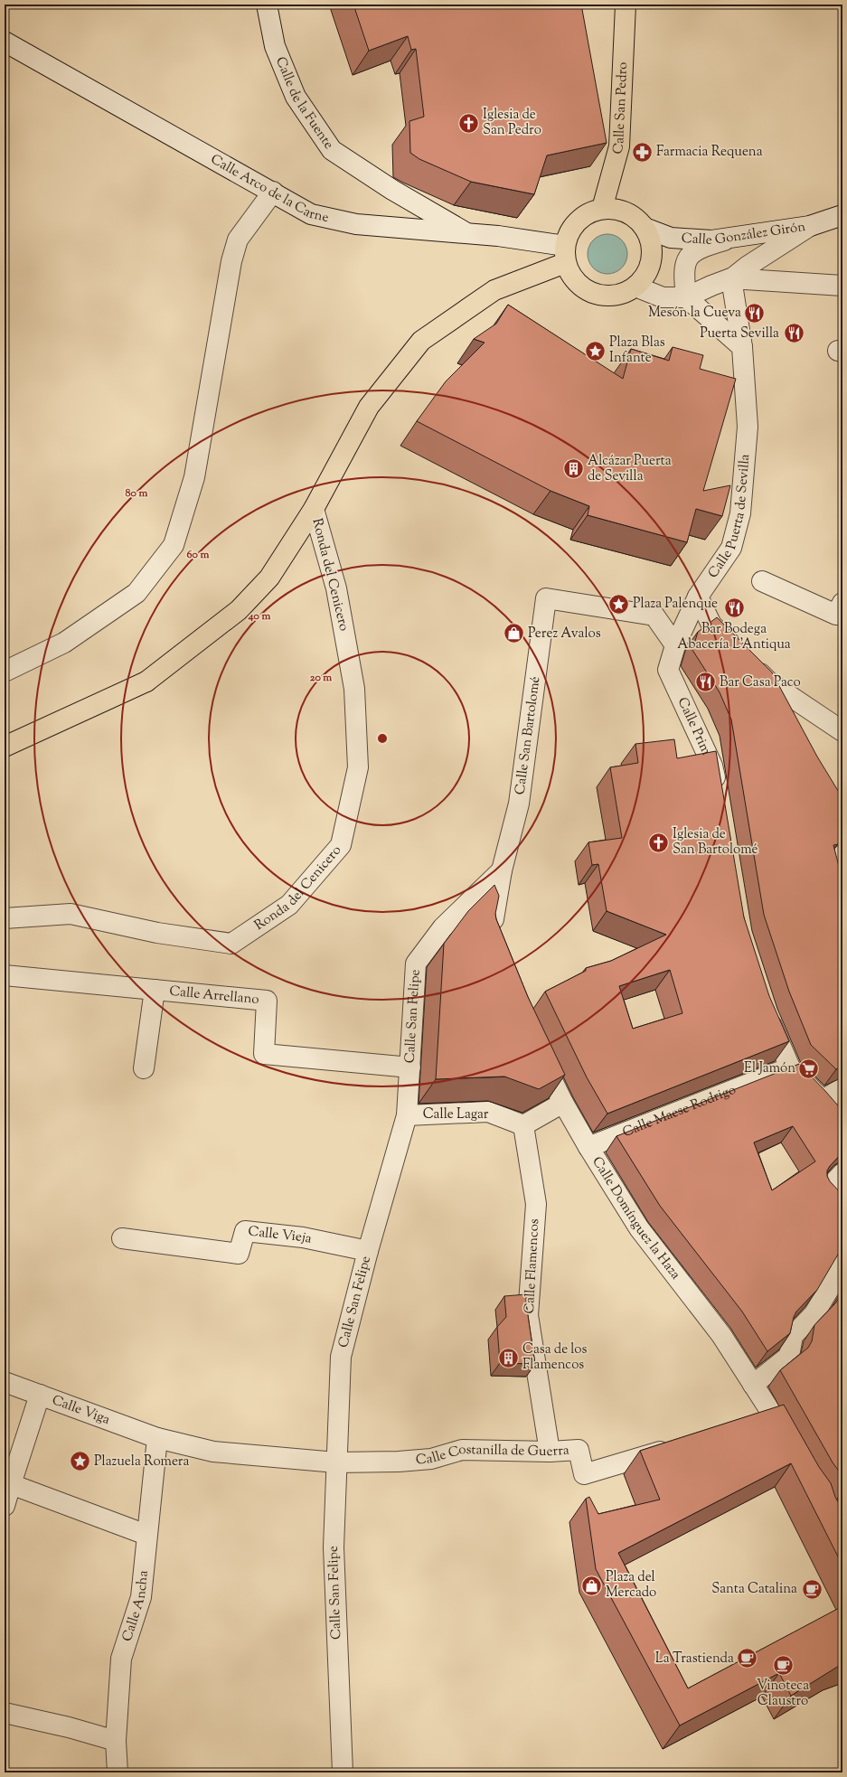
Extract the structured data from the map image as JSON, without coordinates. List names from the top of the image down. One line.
{"streets":{"main road":["Calle San Pedro"],"street":["Calle de la Fuente","Calle Arco de la Carne","Calle González Girón","Calle Puerta de Sevilla","Ronda del Cenicero","Calle Prim","Calle San Bartolomé","Calle Arrellano","Calle San Felipe","Calle Maese Rodrigo","Calle Lagar","Calle Domínguez la Haza","Calle Vieja","Calle Flamencos","Calle Viga","Calle Costanilla de Guerra","Calle Ancha"]},"crossings":[["Calle de la Fuente","Calle Arco de la Carne"],["Calle San Pedro","Calle Arco de la Carne"],["Calle San Pedro","Calle González Girón"],["Calle Arco de la Carne","Calle González Girón"],["Calle Puerta de Sevilla","Calle Prim"],["Calle Puerta de Sevilla","Calle San Bartolomé"],["Calle Prim","Calle San Bartolomé"],["Calle San Bartolomé","Calle San Felipe"],["Calle Arrellano","Calle San Felipe"],["Calle San Felipe","Calle Lagar"],["Calle San Felipe","Calle Vieja"],["Calle San Felipe","Calle Viga"],["Calle San Felipe","Calle Costanilla de Guerra"],["Calle Maese Rodrigo","Calle Domínguez la Haza"],["Calle Lagar","Calle Flamencos"],["Calle Flamencos","Calle Costanilla de Guerra"],["Calle Viga","Calle Costanilla de Guerra"],["Calle Viga","Calle Ancha"]],"places":{"church":["Iglesia de San Pedro","Iglesia de San Bartolomé"],"pharmacy":["Farmacia Requena"],"restaurant":["Mesón la Cueva","Puerta Sevilla","Bar Bodega Abacería L'Antiqua","Bar Casa Paco"],"place":["Plaza Blas Infante","Plaza Palenque","Plazuela Romera"],"building":["Alcázar Puerta de Sevilla","Casa de los Flamencos"],"shop":["Perez Avalos","Plaza del Mercado"],"supermarket":["El Jamón"],"cafe":["Santa Catalina","La Trastienda","Vinoteca Claustro"]},"rings":["80 m","60 m","40 m","20 m"]}
